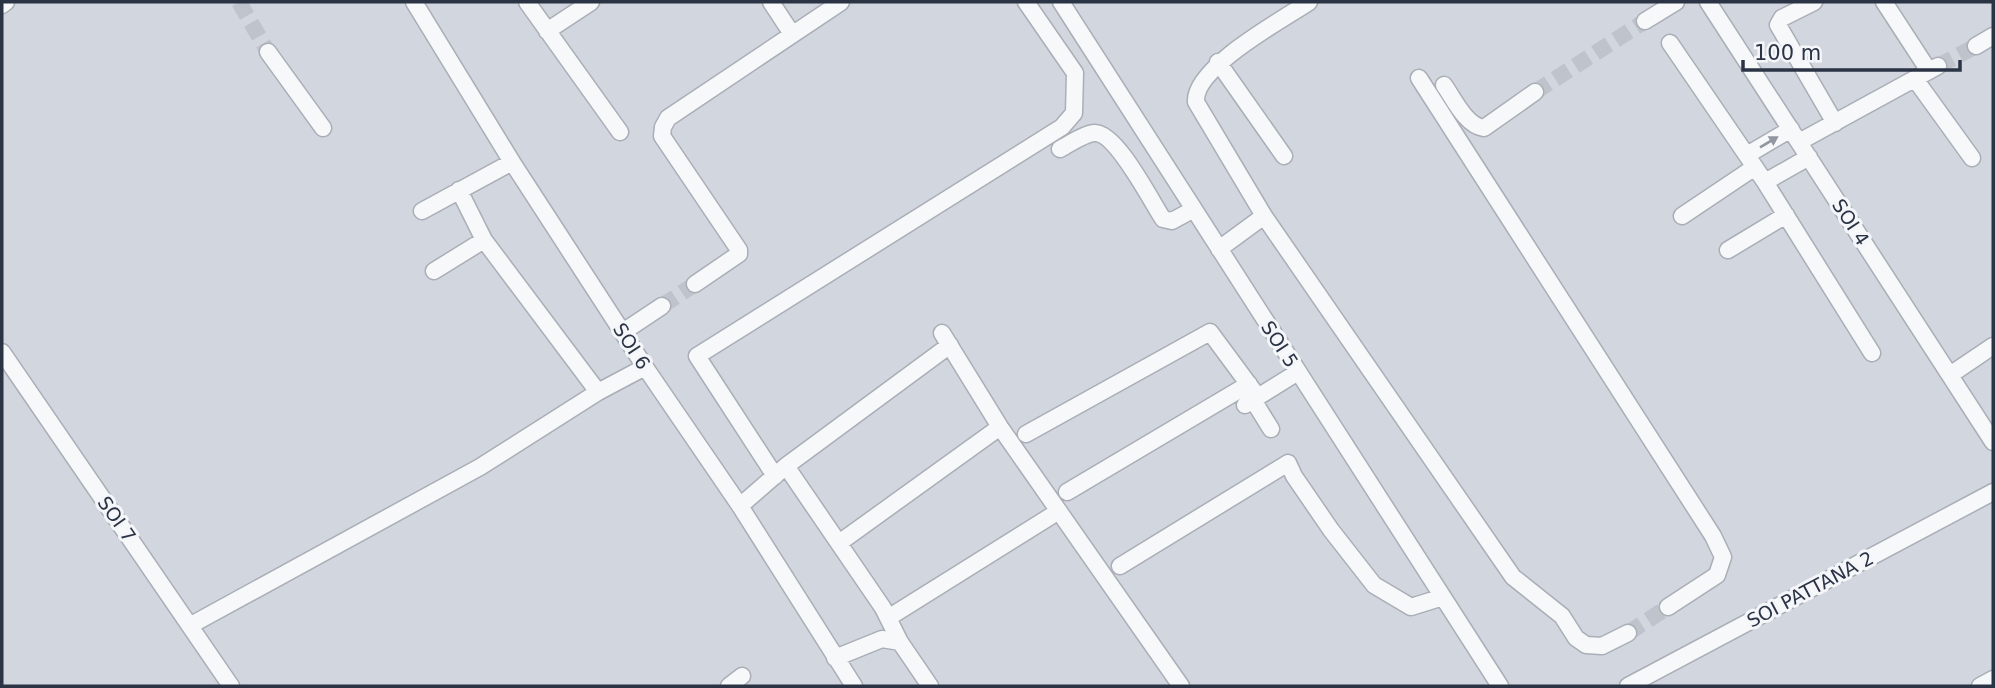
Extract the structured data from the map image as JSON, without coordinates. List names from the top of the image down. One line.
{"streets":{"street":["SOI 4","SOI 5","SOI 6","SOI 7","SOI PATTANA 2"]},"scale_bar":"100 m"}
